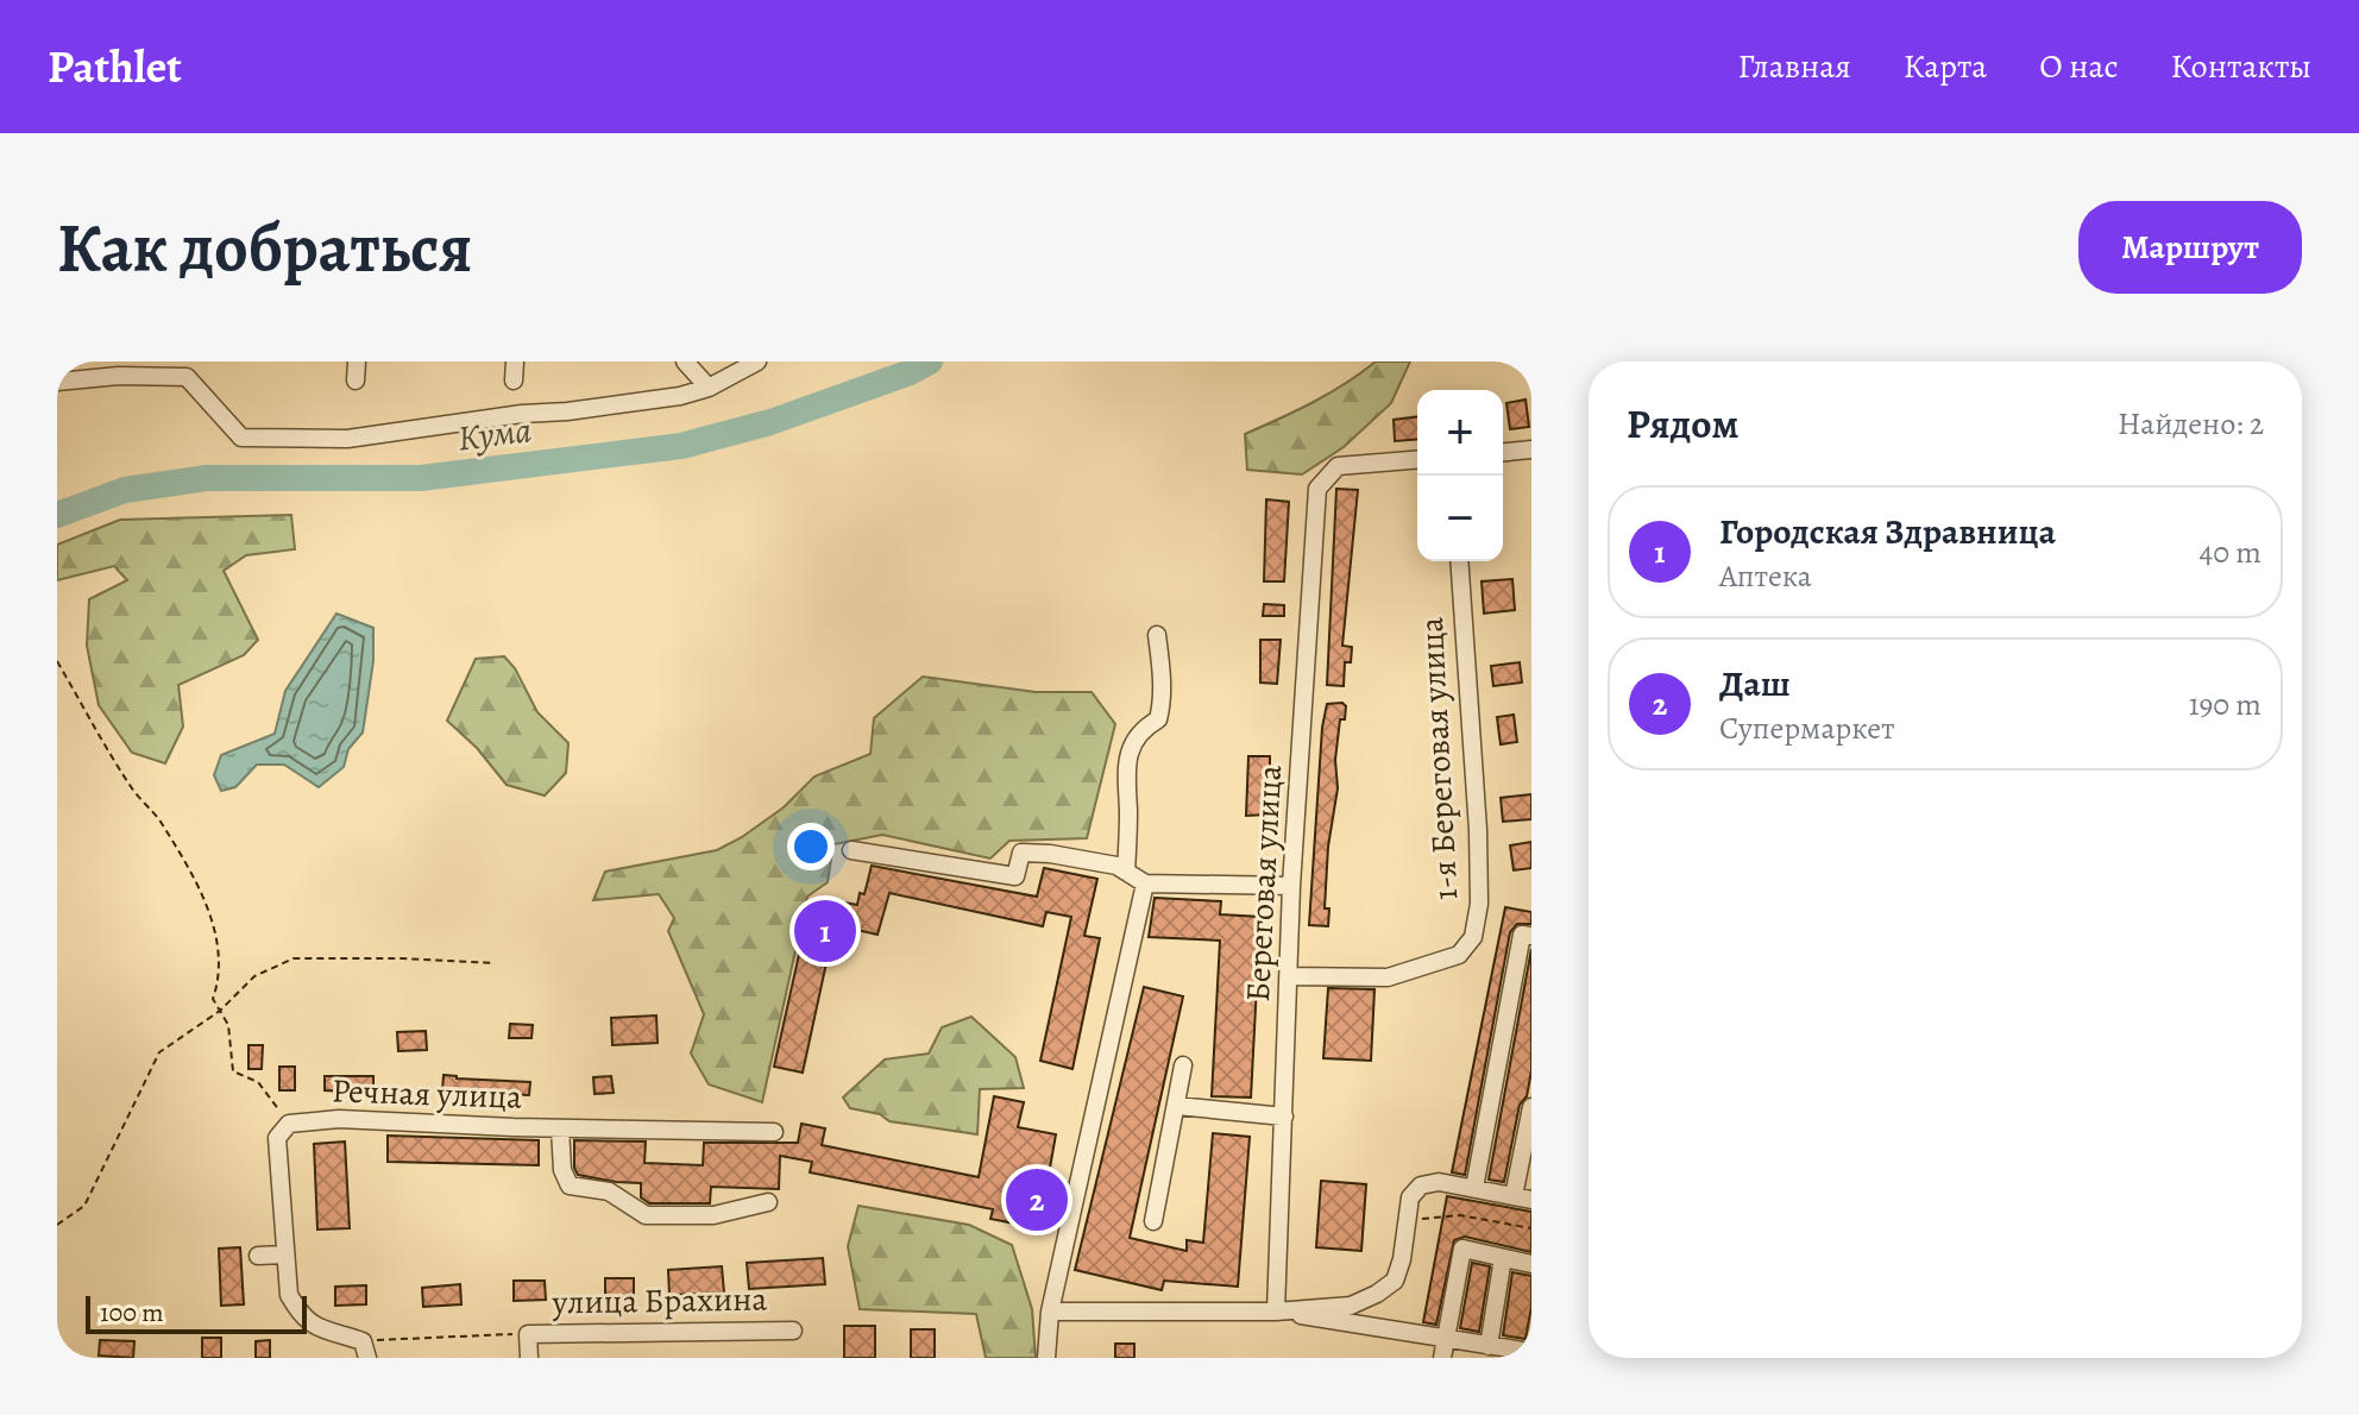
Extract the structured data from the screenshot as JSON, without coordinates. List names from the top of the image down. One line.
{"streets":{"street":["1-я Береговая улица","Береговая улица","Речная улица","улица Брахина"]},"crossings":[["1-я Береговая улица","Береговая улица"]],"water":["Кума"],"scale_bar":"100 m","page":{"header":"Pathlet","nav":["Главная","Карта","О нас","Контакты"],"buttons":"Маршрут","title":"Как добраться","heading":["Рядом","Найдено: 2"],"map_buttons":["+","−"],"list":[{"mark":"1","name":"Городская Здравница","note":"Аптека","value":"40 m"},{"mark":"2","name":"Даш","note":"Супермаркет","value":"190 m"}],"pins":["1","2"],"scale":"100 m"}}
